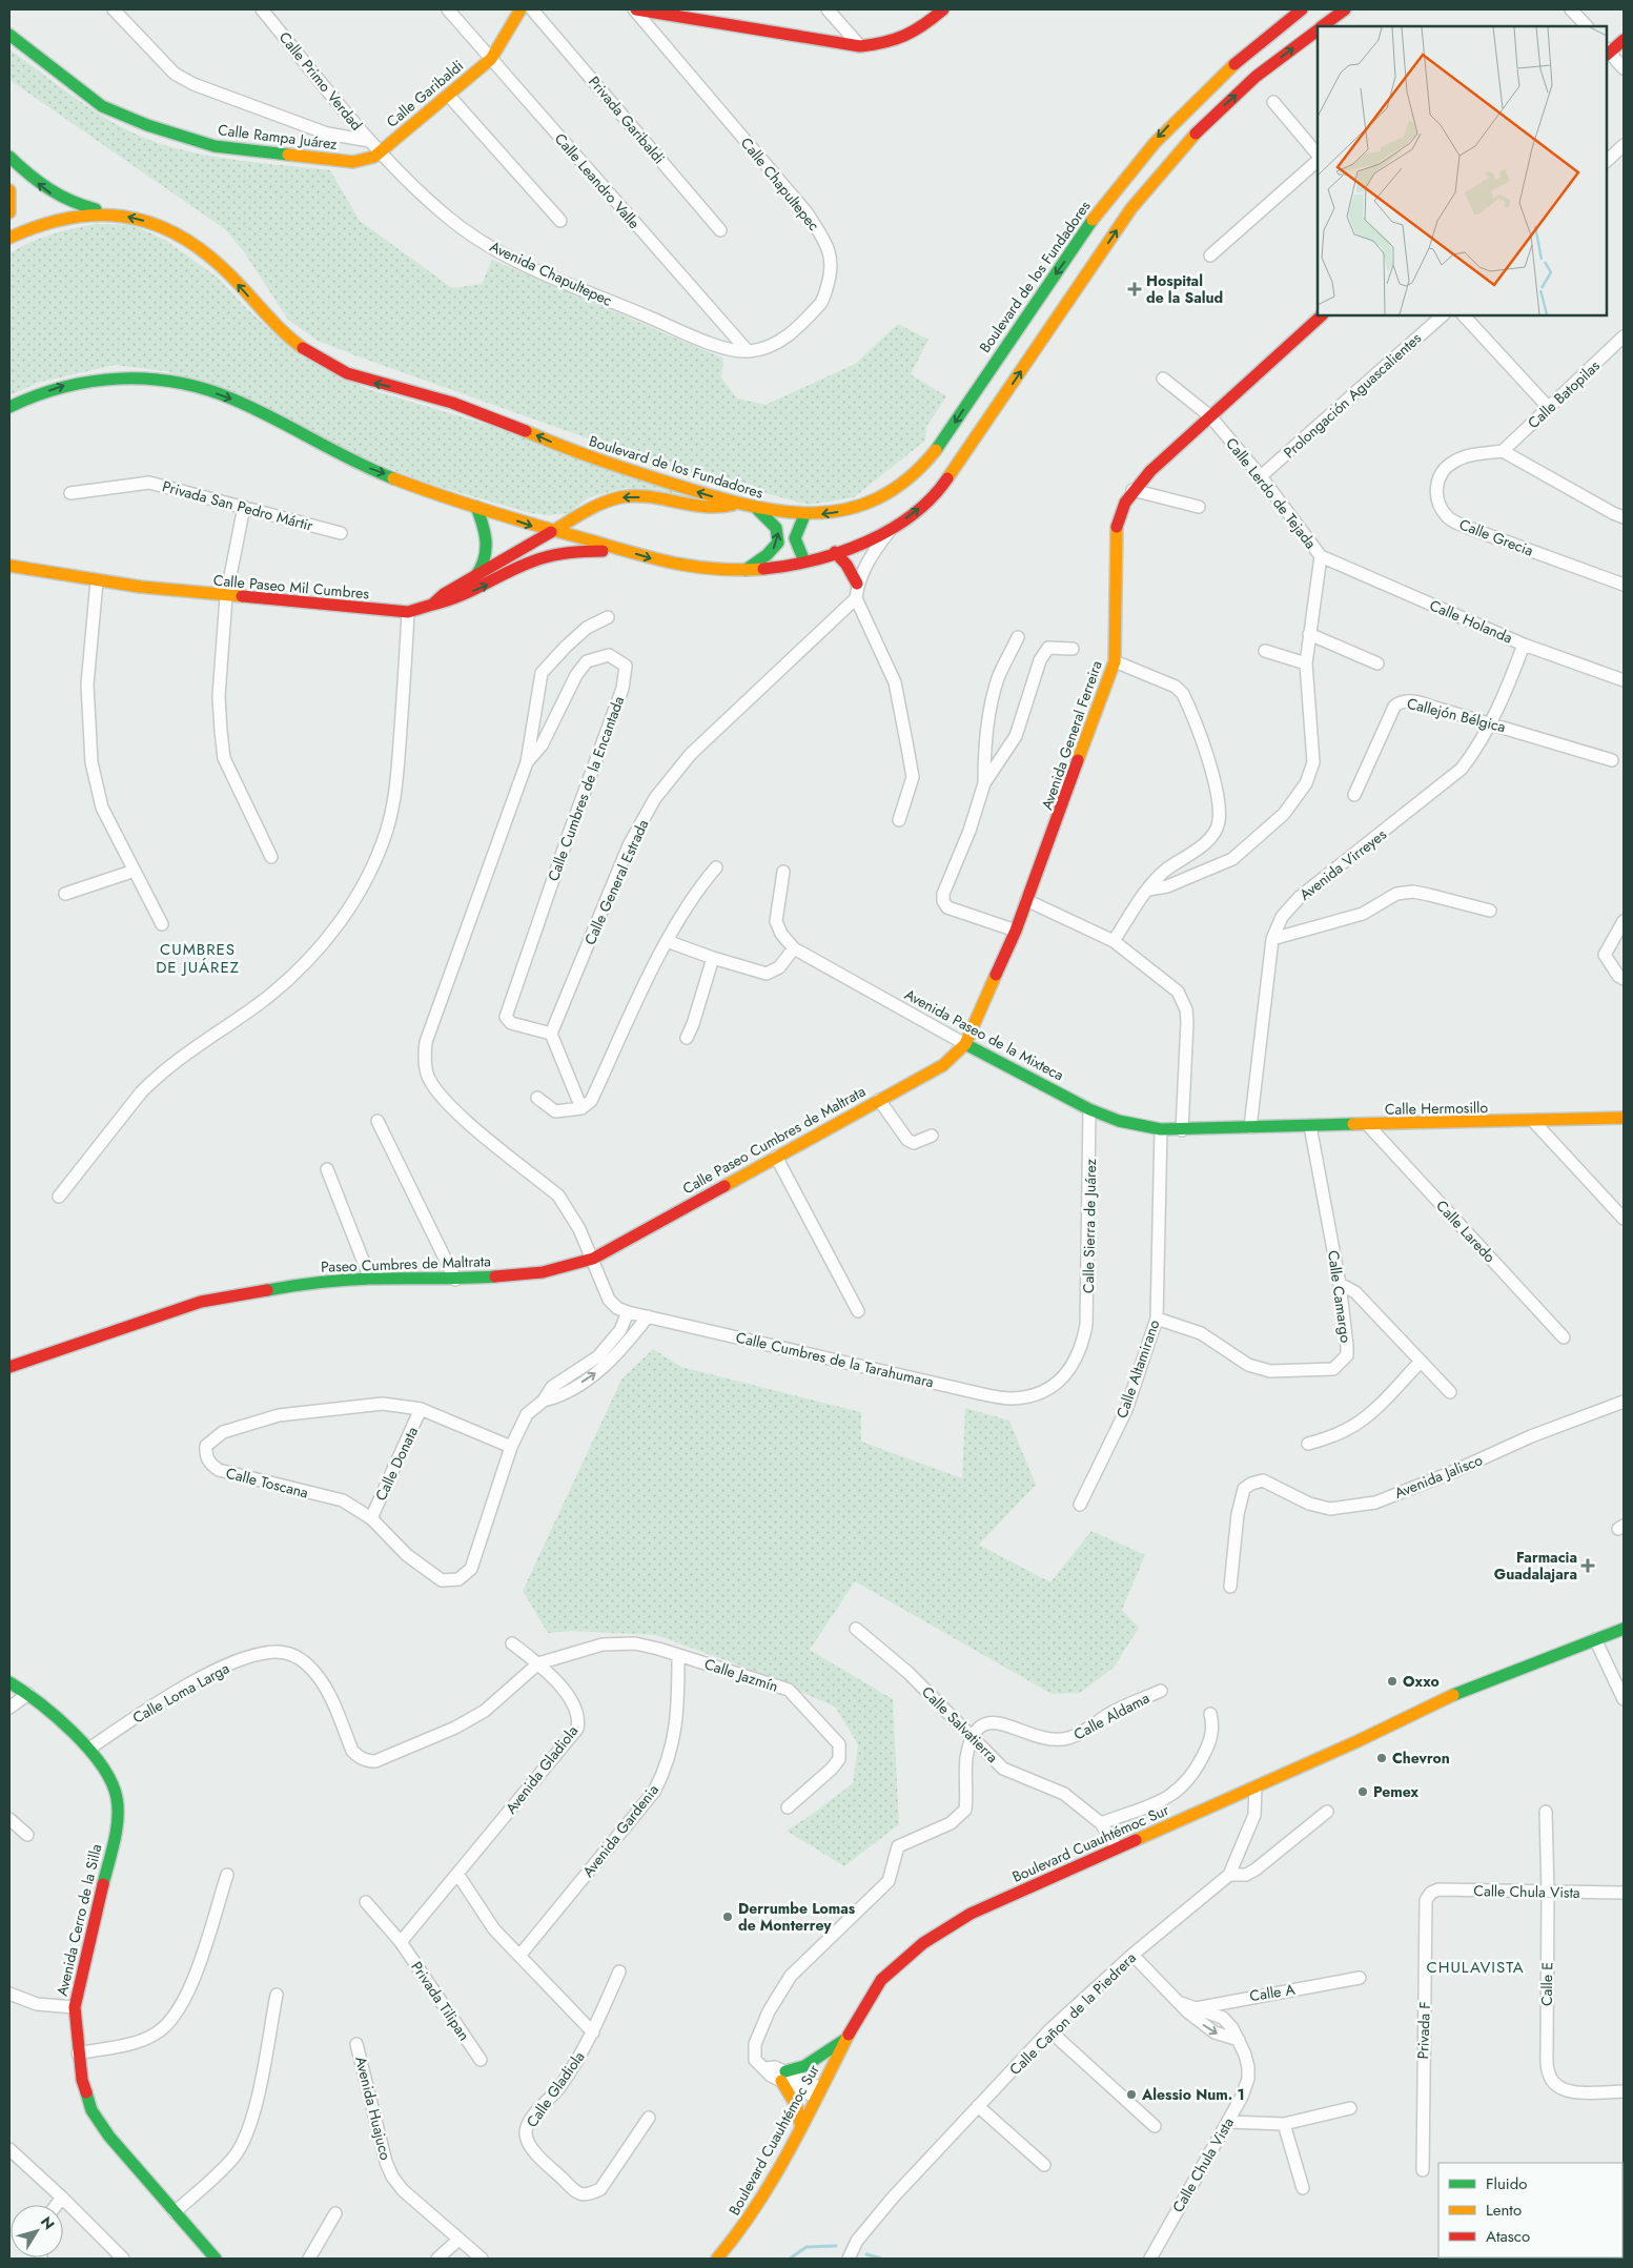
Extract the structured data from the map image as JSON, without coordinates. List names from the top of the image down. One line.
{"streets":{"main road":["Calle Garibaldi","Calle Rampa Juárez","Boulevard de los Fundadores","Calle Paseo Mil Cumbres","Avenida General Ferreira","Avenida Paseo de la Mixteca","Calle Hermosillo","Calle Paseo Cumbres de Maltrata","Paseo Cumbres de Maltrata","Boulevard Cuauhtémoc Sur","Avenida Cerro de la Silla"],"street":["Calle Primo Verdad","Privada Garibaldi","Calle Leandro Valle","Calle Chapultepec","Avenida Chapultepec","Calle Batopilas","Prolongación Aguascalientes","Calle Lerdo de Tejada","Privada San Pedro Mártir","Calle Grecia","Calle Holanda","Callejón Bélgica","Calle Cumbres de la Encantada","Avenida Virreyes","Calle General Estrada","Calle Sierra de Juárez","Calle Laredo","Calle Camargo","Calle Cumbres de la Tarahumara","Calle Altamirano","Calle Donata","Avenida Jalisco","Calle Toscana","Calle Jazmín","Calle Loma Larga","Calle Aldama","Calle Salvatierra","Avenida Gladiola","Avenida Gardenia","Calle Chula Vista","Calle E","Calle A","Privada Tilipan","Calle Cañon de la Piedrera","Privada F","Calle Gladiola","Avenida Huajuco"]},"crossings":[["Calle Primo Verdad","Calle Garibaldi"],["Calle Primo Verdad","Calle Rampa Juárez"],["Calle Primo Verdad","Avenida Chapultepec"],["Calle Garibaldi","Calle Rampa Juárez"],["Calle Garibaldi","Calle Leandro Valle"],["Calle Garibaldi","Avenida Chapultepec"],["Calle Rampa Juárez","Avenida Chapultepec"],["Calle Leandro Valle","Calle Chapultepec"],["Calle Leandro Valle","Avenida Chapultepec"],["Calle Chapultepec","Avenida Chapultepec"],["Boulevard de los Fundadores","Calle Paseo Mil Cumbres"],["Calle Batopilas","Calle Grecia"],["Prolongación Aguascalientes","Calle Lerdo de Tejada"],["Calle Lerdo de Tejada","Calle Holanda"],["Calle Lerdo de Tejada","Avenida General Ferreira"],["Calle Holanda","Avenida Virreyes"],["Callejón Bélgica","Avenida Virreyes"],["Avenida General Ferreira","Avenida Paseo de la Mixteca"],["Avenida General Ferreira","Calle Paseo Cumbres de Maltrata"],["Calle Cumbres de la Encantada","Calle General Estrada"],["Calle Cumbres de la Encantada","Calle Paseo Cumbres de Maltrata"],["Calle Cumbres de la Encantada","Paseo Cumbres de Maltrata"],["Calle Cumbres de la Encantada","Calle Cumbres de la Tarahumara"],["Avenida Virreyes","Avenida Paseo de la Mixteca"],["Avenida Virreyes","Calle Hermosillo"],["Avenida Paseo de la Mixteca","Calle Hermosillo"],["Avenida Paseo de la Mixteca","Calle Paseo Cumbres de Maltrata"],["Avenida Paseo de la Mixteca","Calle Sierra de Juárez"],["Avenida Paseo de la Mixteca","Calle Altamirano"],["Calle Hermosillo","Calle Laredo"],["Calle Hermosillo","Calle Camargo"],["Calle Paseo Cumbres de Maltrata","Paseo Cumbres de Maltrata"],["Calle Paseo Cumbres de Maltrata","Calle Cumbres de la Tarahumara"],["Calle Sierra de Juárez","Calle Cumbres de la Tarahumara"],["Paseo Cumbres de Maltrata","Calle Cumbres de la Tarahumara"],["Calle Camargo","Calle Altamirano"],["Calle Cumbres de la Tarahumara","Calle Toscana"],["Calle Donata","Calle Toscana"],["Calle Jazmín","Calle Loma Larga"],["Calle Jazmín","Avenida Gladiola"],["Calle Jazmín","Avenida Gardenia"],["Calle Loma Larga","Avenida Gladiola"],["Calle Loma Larga","Avenida Cerro de la Silla"],["Calle Aldama","Calle Salvatierra"],["Calle Salvatierra","Boulevard Cuauhtémoc Sur"],["Boulevard Cuauhtémoc Sur","Calle Cañon de la Piedrera"],["Calle Chula Vista","Calle E"],["Calle Chula Vista","Calle A"],["Calle Chula Vista","Calle Cañon de la Piedrera"],["Calle Chula Vista","Privada F"]],"districts":["CUMBRES DE JUÁREZ","CHULAVISTA"],"places":{"health":["Hospital de la Salud","Farmacia Guadalajara"],"other":["Oxxo","Chevron","Pemex","Derrumbe Lomas de Monterrey","Alessio Num. 1"]},"legend":["Fluido","Lento","Atasco"],"north":"top right"}
